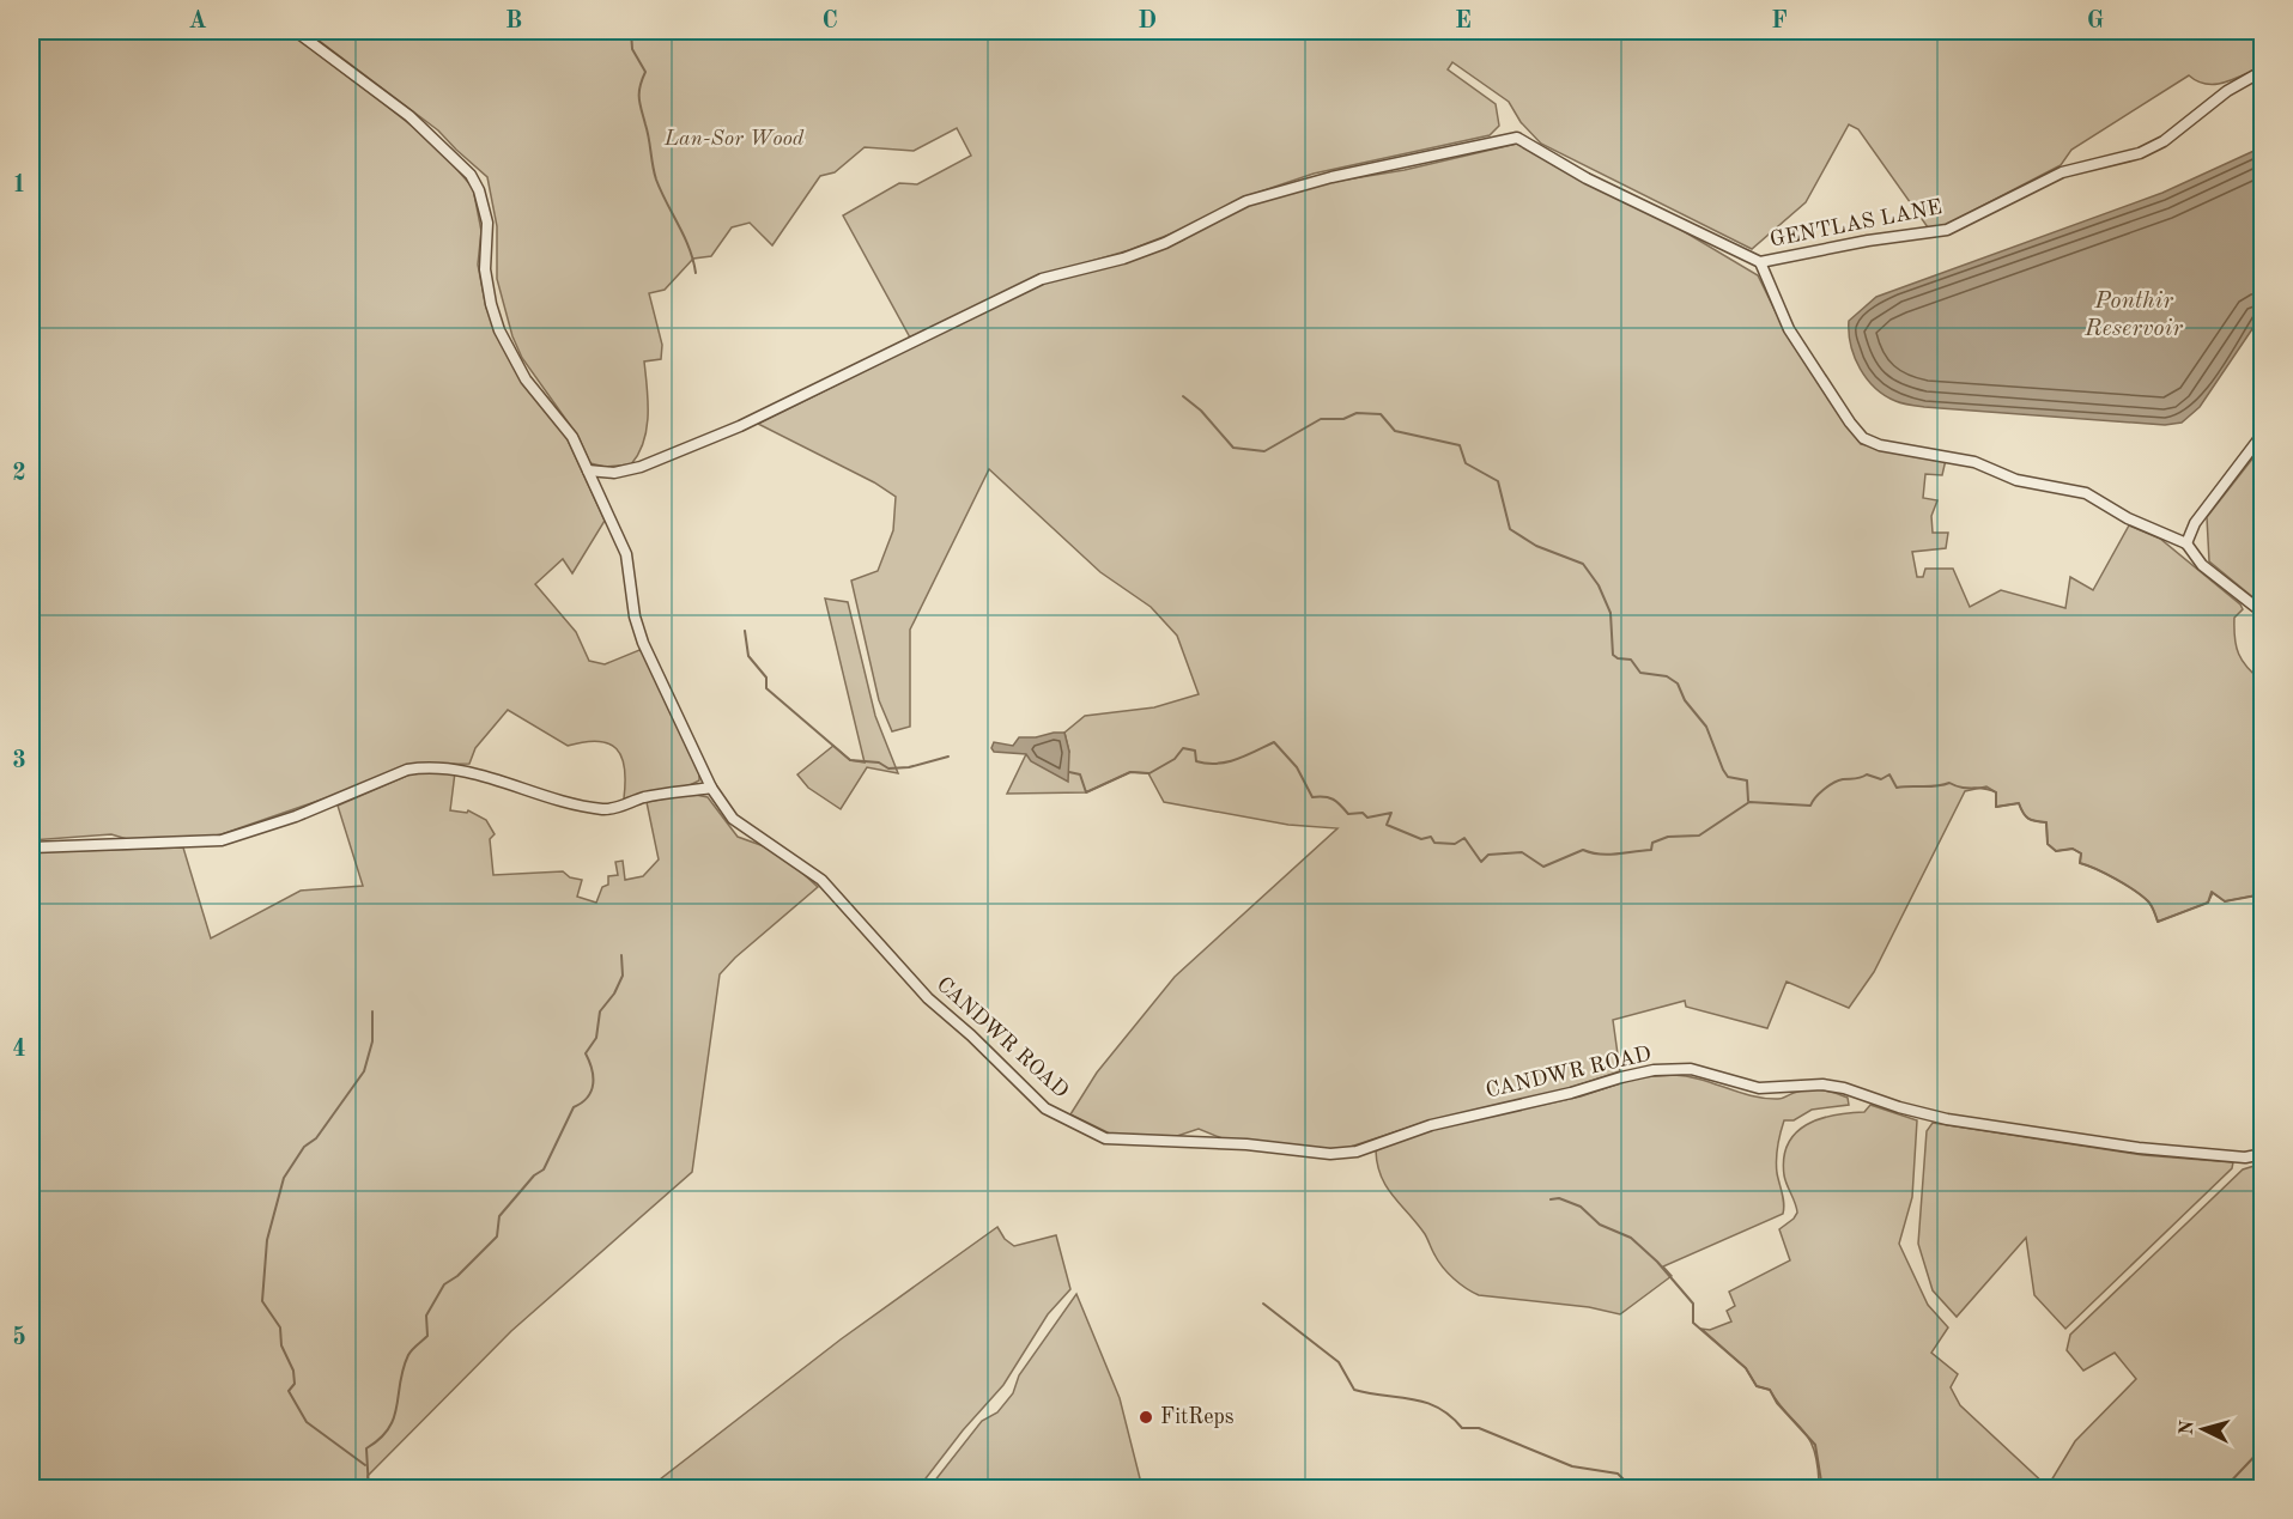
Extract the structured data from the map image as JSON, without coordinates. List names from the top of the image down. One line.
{"streets":{"street":["GENTLAS LANE","CANDWR ROAD"]},"water":["Ponthir Reservoir"],"parks":["Lan-Sor Wood"],"places":["FitReps"],"north":"left","grid":{"columns":["A","B","C","D","E","F","G"],"rows":["1","2","3","4","5"]}}
